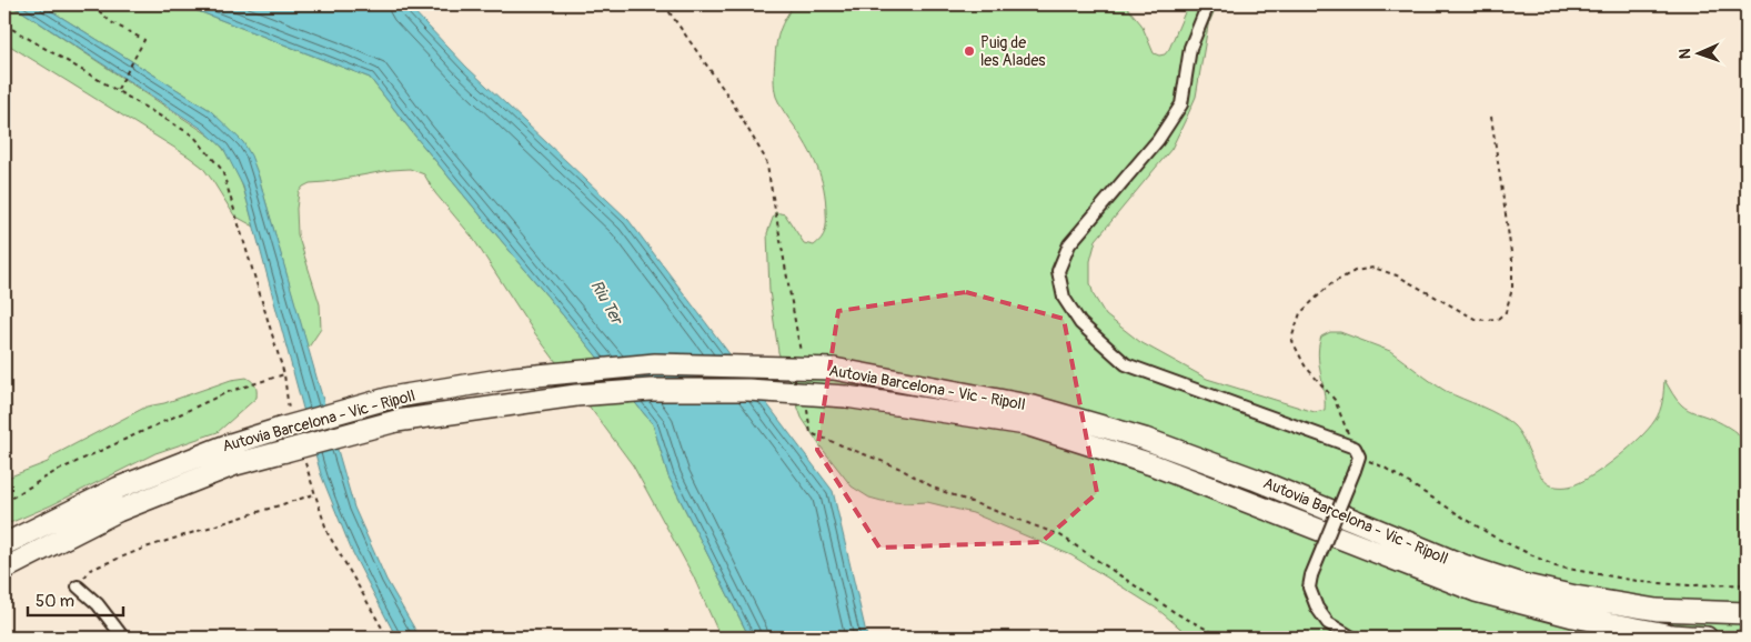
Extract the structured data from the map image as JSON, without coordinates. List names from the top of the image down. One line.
{"streets":{"highway":["Autovia Barcelona - Vic - Ripoll"]},"water":["Riu Ter"],"places":["Puig de les Alades"],"scale_bar":"50 m","north":"left"}
